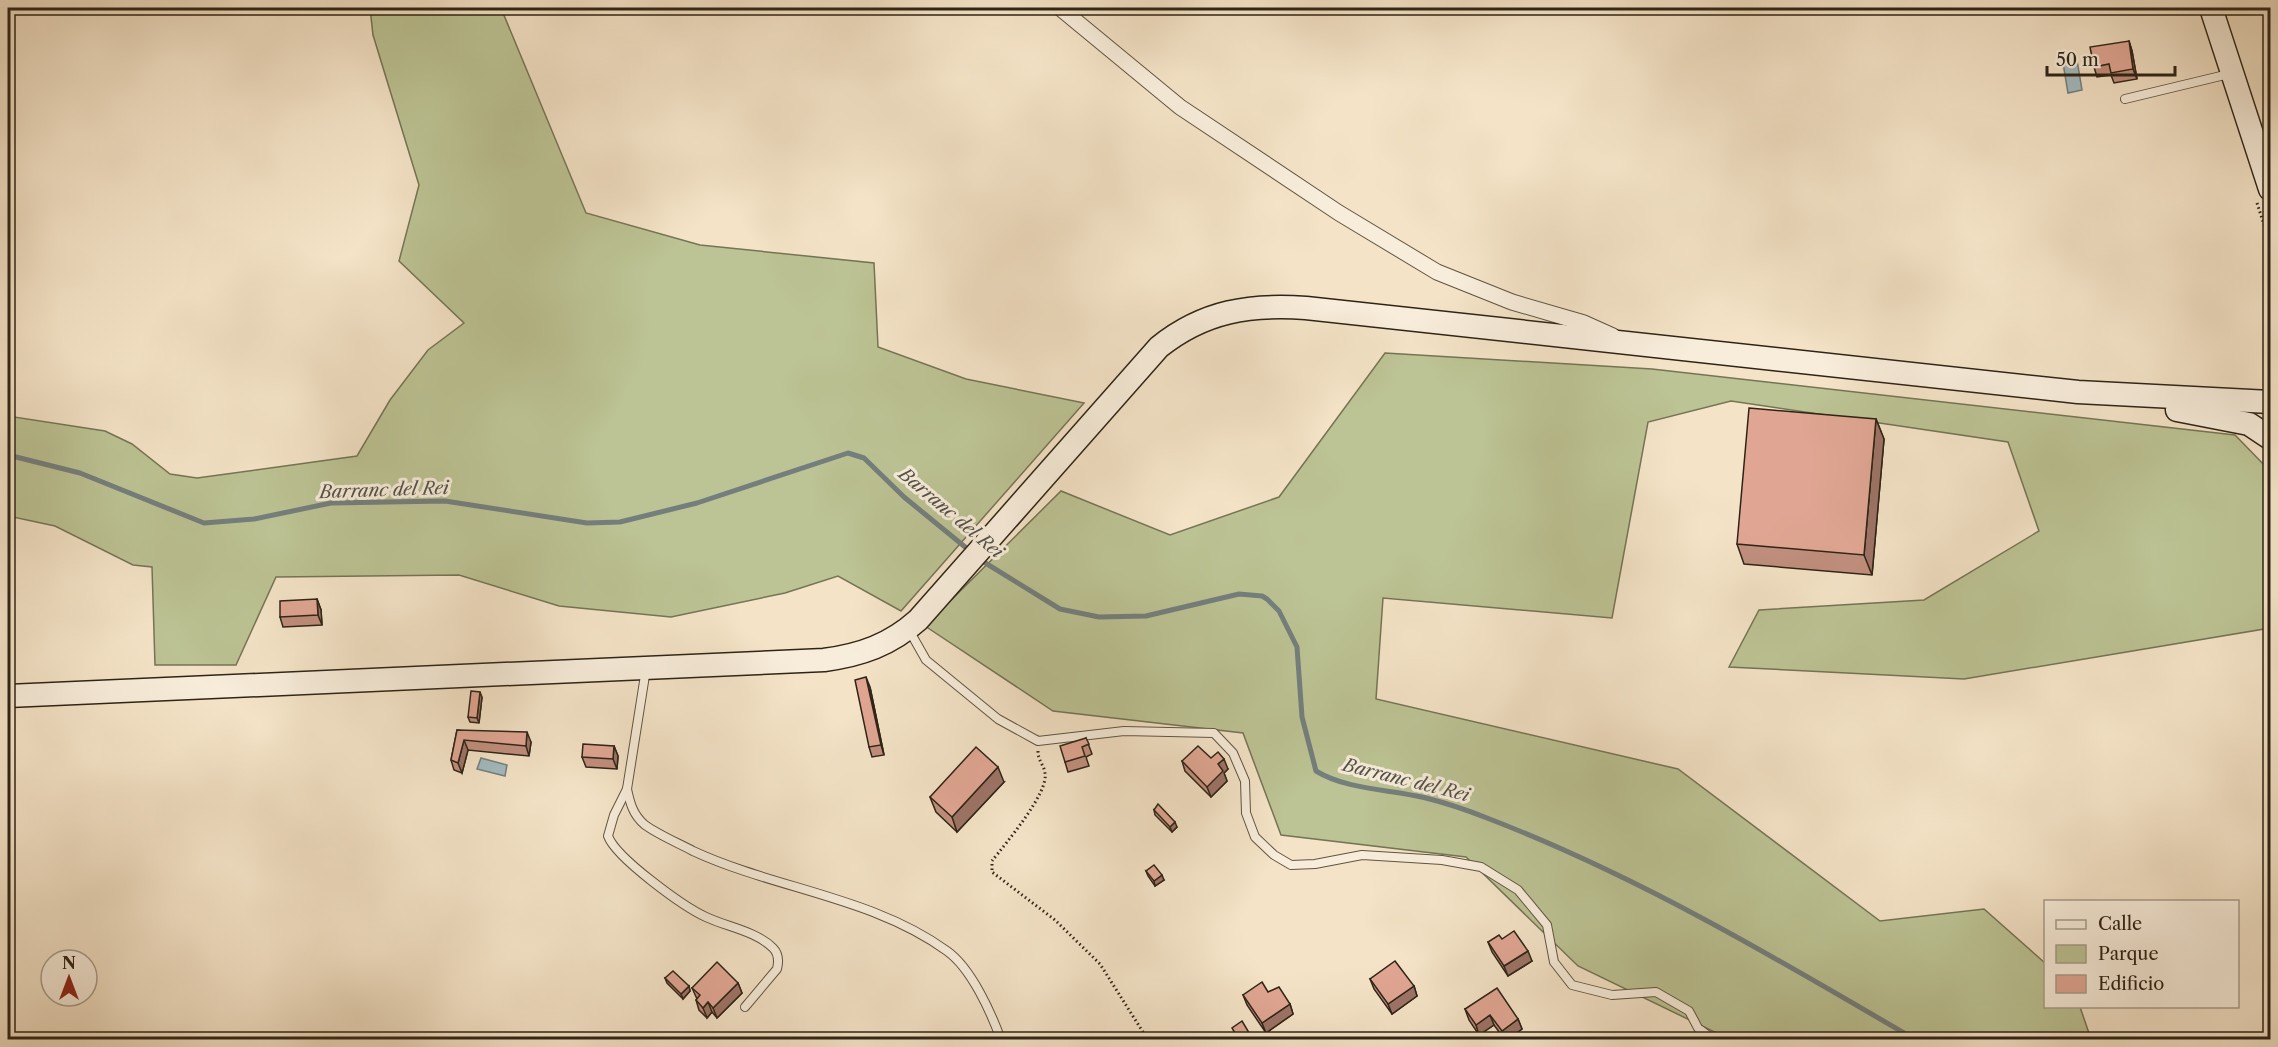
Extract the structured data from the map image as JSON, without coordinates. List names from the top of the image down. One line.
{"water":["Barranc del Rei"],"legend":["Calle","Parque","Edificio"],"scale_bar":"50 m","north":"top"}
